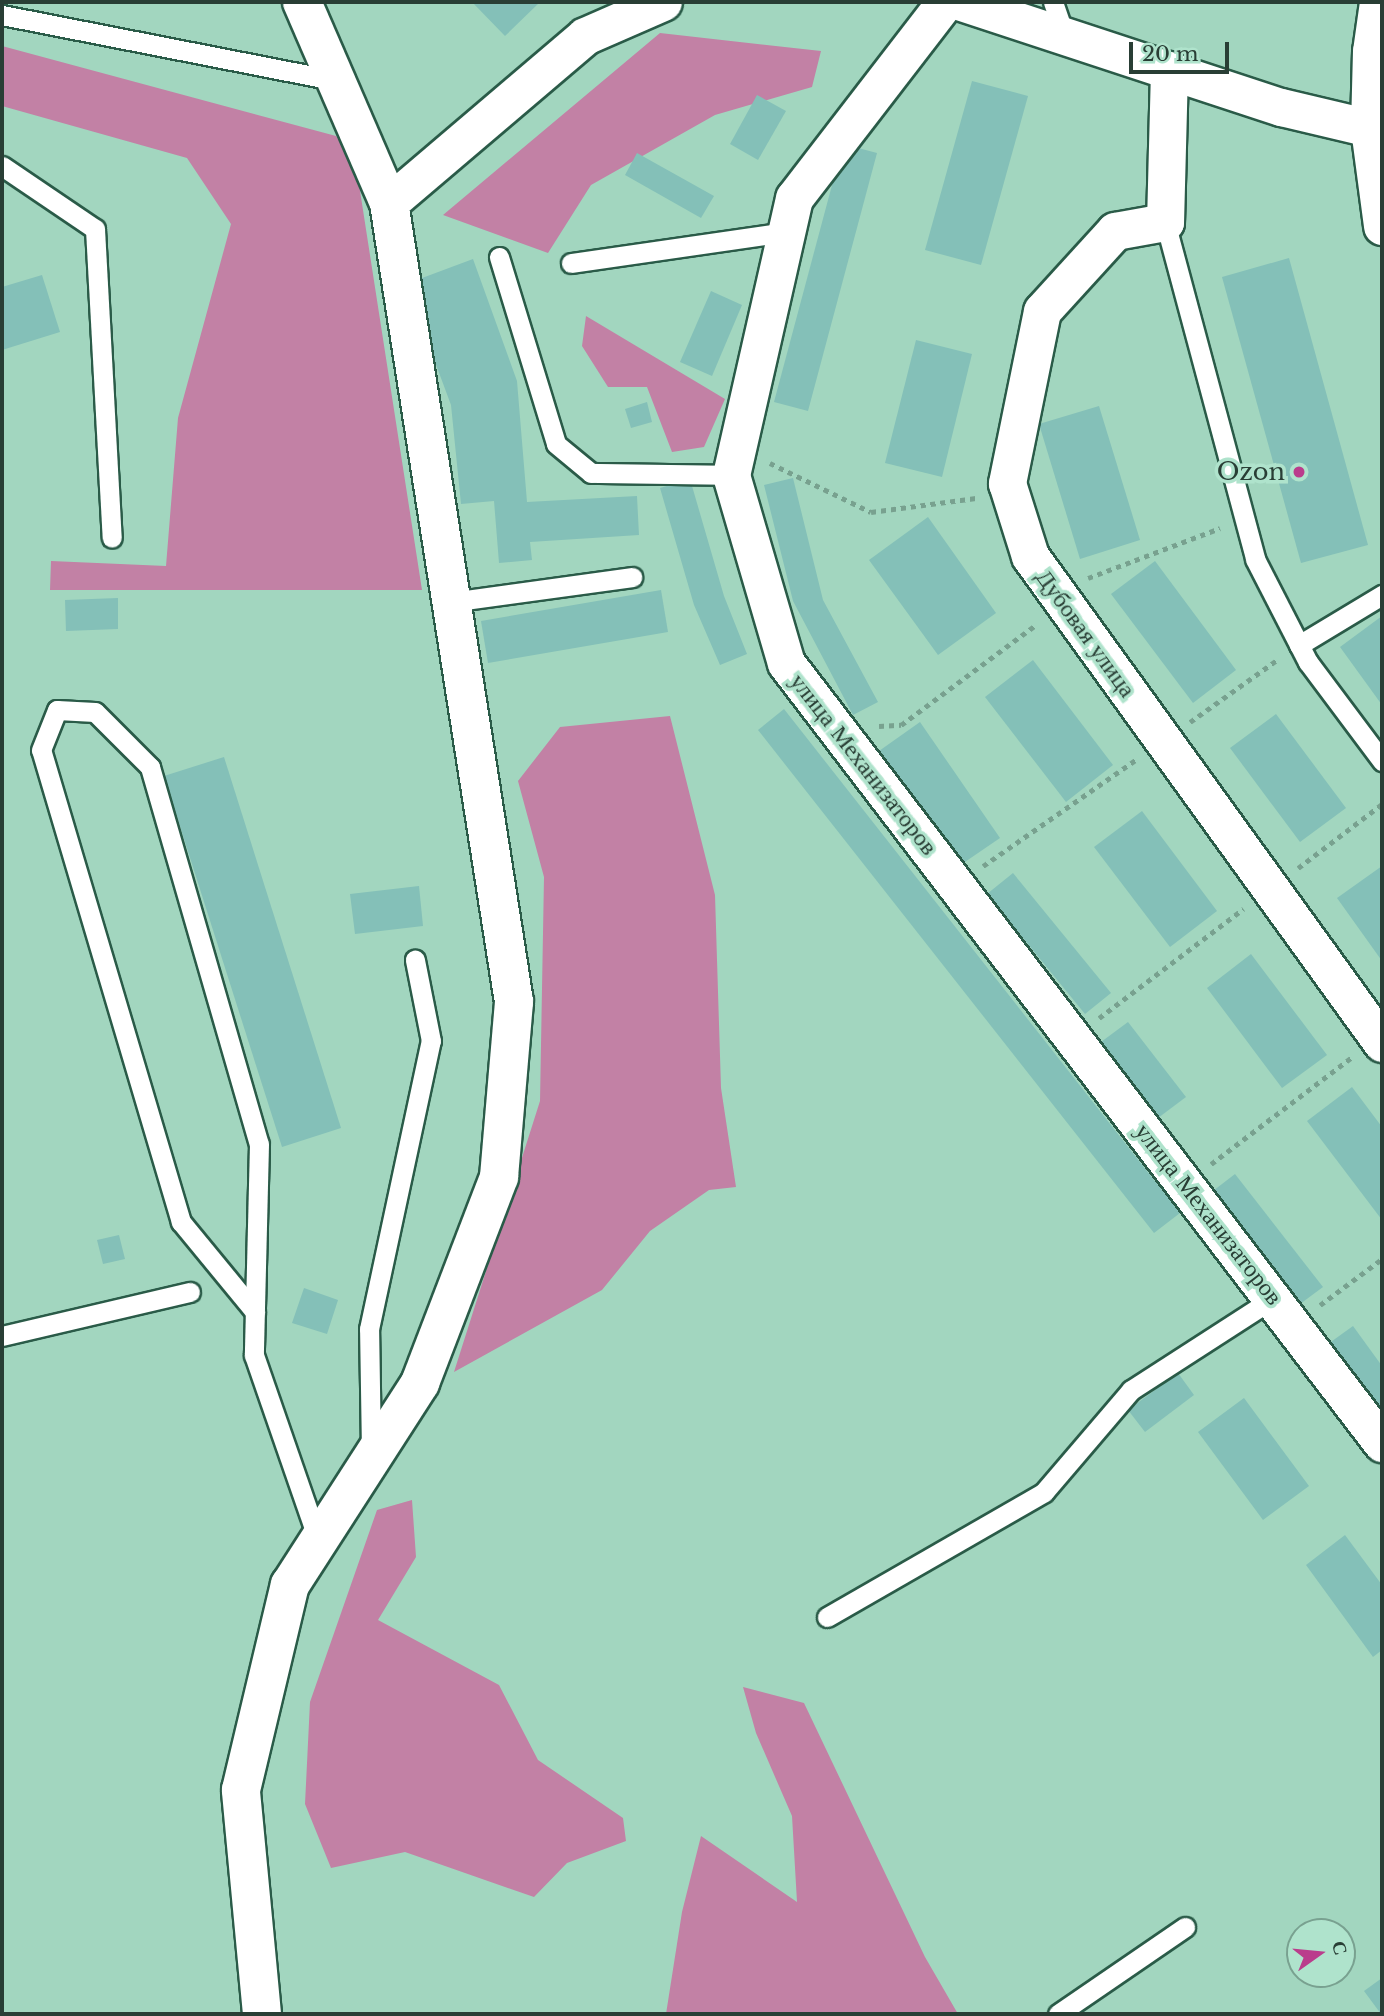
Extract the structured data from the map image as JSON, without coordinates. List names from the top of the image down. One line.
{"streets":{"street":["Дубовая улица","улица Механизаторов"]},"places":["Ozon"],"scale_bar":"20 m","north":"right"}
